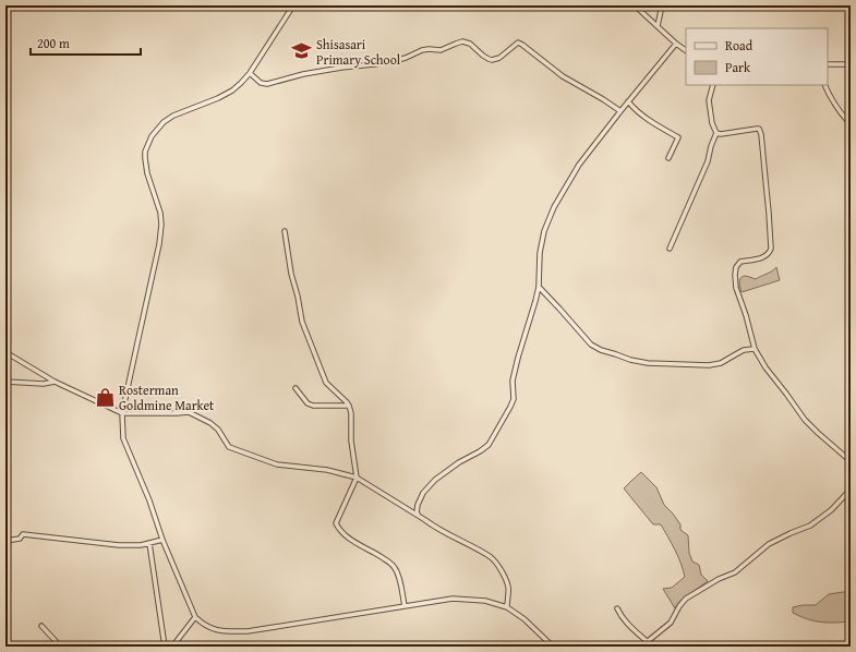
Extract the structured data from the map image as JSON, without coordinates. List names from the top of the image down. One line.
{"places":{"school or university":["Shisasari Primary School"],"shop":["Rosterman Goldmine Market"]},"legend":["Road","Park"],"scale_bar":"200 m"}
